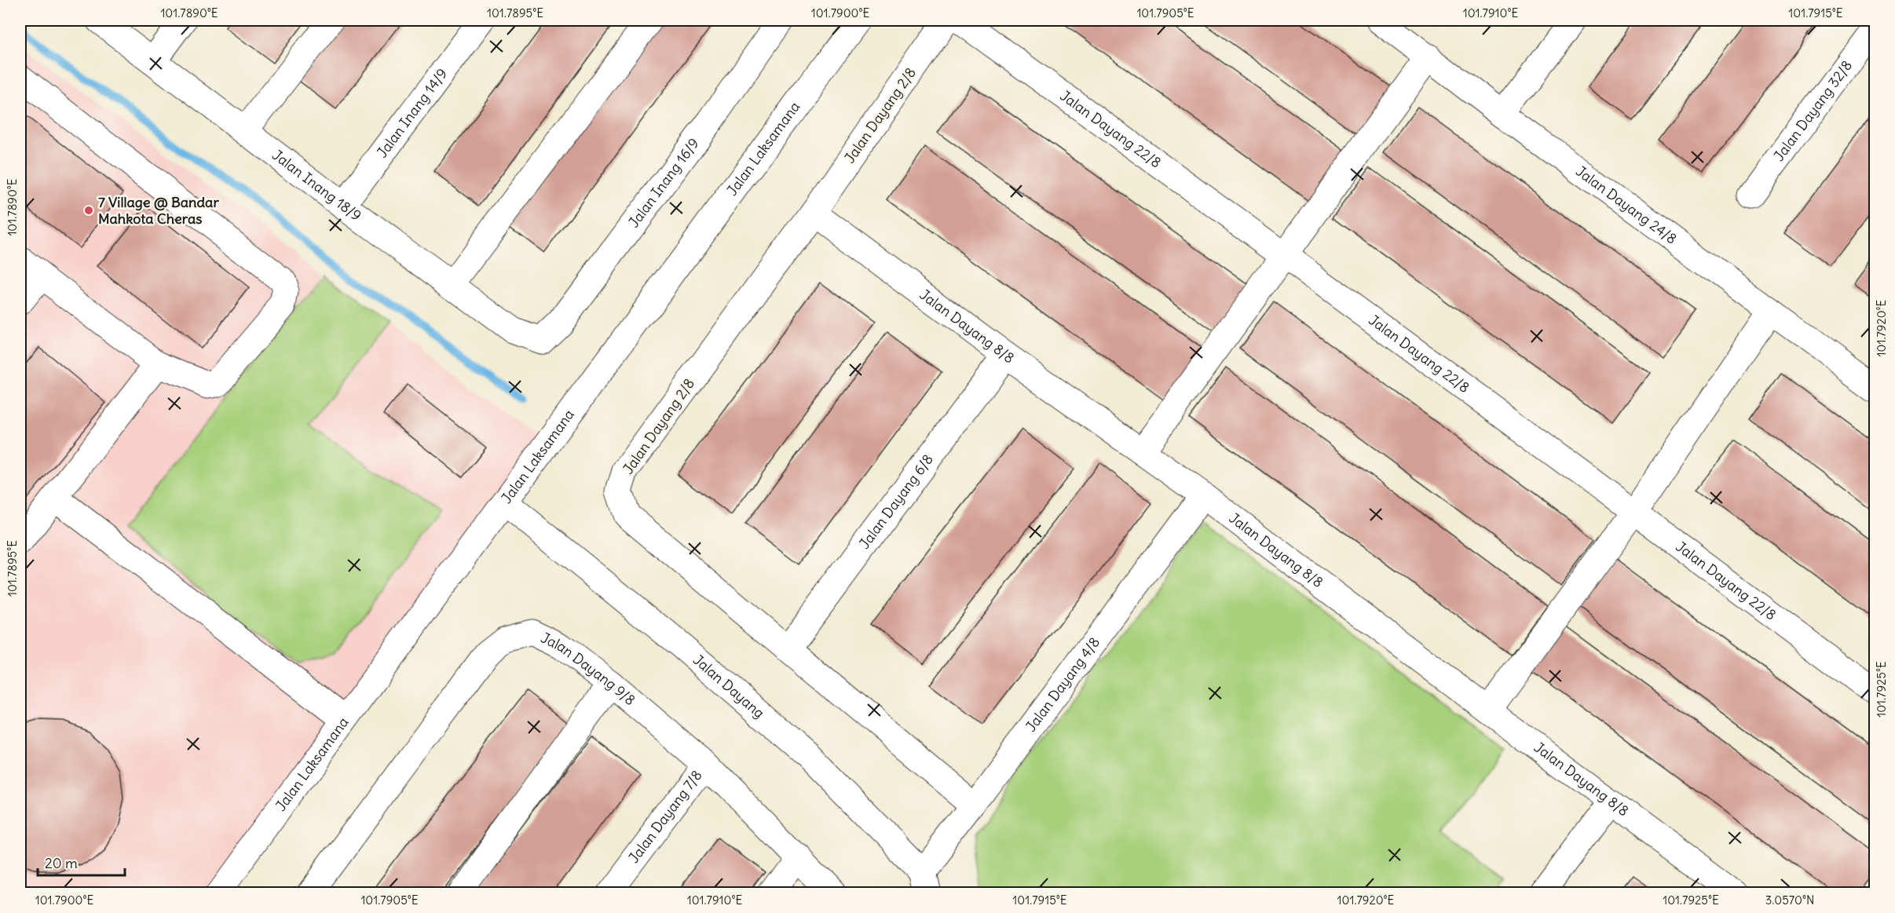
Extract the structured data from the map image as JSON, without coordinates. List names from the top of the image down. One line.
{"streets":{"street":["Jalan Dayang 32/8","Jalan Inang 14/9","Jalan Dayang 2/8","Jalan Dayang 22/8","Jalan Laksamana","Jalan Inang 16/9","Jalan Inang 18/9","Jalan Dayang 24/8","Jalan Dayang 8/8","Jalan Dayang 6/8","Jalan Dayang 9/8","Jalan Dayang 4/8","Jalan Dayang","Jalan Dayang 7/8"]},"crossings":[["Jalan Inang 14/9","Jalan Inang 18/9"],["Jalan Dayang 2/8","Jalan Dayang 8/8"],["Jalan Dayang 2/8","Jalan Dayang 6/8"],["Jalan Dayang 2/8","Jalan Dayang 4/8"],["Jalan Laksamana","Jalan Dayang"],["Jalan Inang 16/9","Jalan Inang 18/9"],["Jalan Dayang 8/8","Jalan Dayang 6/8"],["Jalan Dayang 8/8","Jalan Dayang 4/8"],["Jalan Dayang 9/8","Jalan Dayang 7/8"],["Jalan Dayang 4/8","Jalan Dayang"]],"places":["7 Village @ Bandar Mahkota Cheras"],"scale_bar":"20 m","coordinates":["101.7890°E","101.7895°E","101.7900°E","101.7905°E","101.7910°E","101.7915°E","101.7920°E","101.7925°E","3.0570°N"]}
